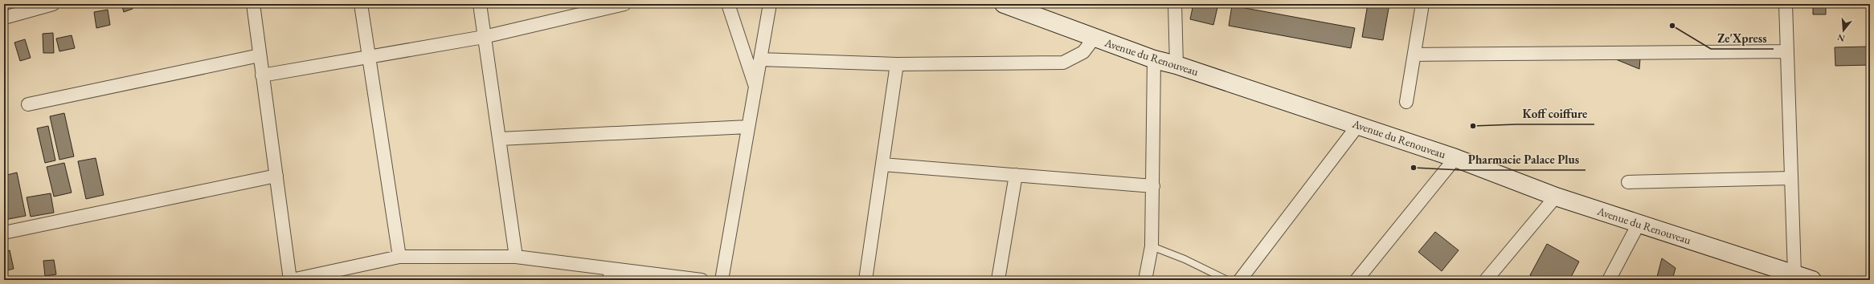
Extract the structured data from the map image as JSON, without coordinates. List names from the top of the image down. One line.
{"streets":{"main road":["Avenue du Renouveau"]},"places":["Ze'Xpress","Koff coiffure","Pharmacie Palace Plus"],"north":"bottom"}
